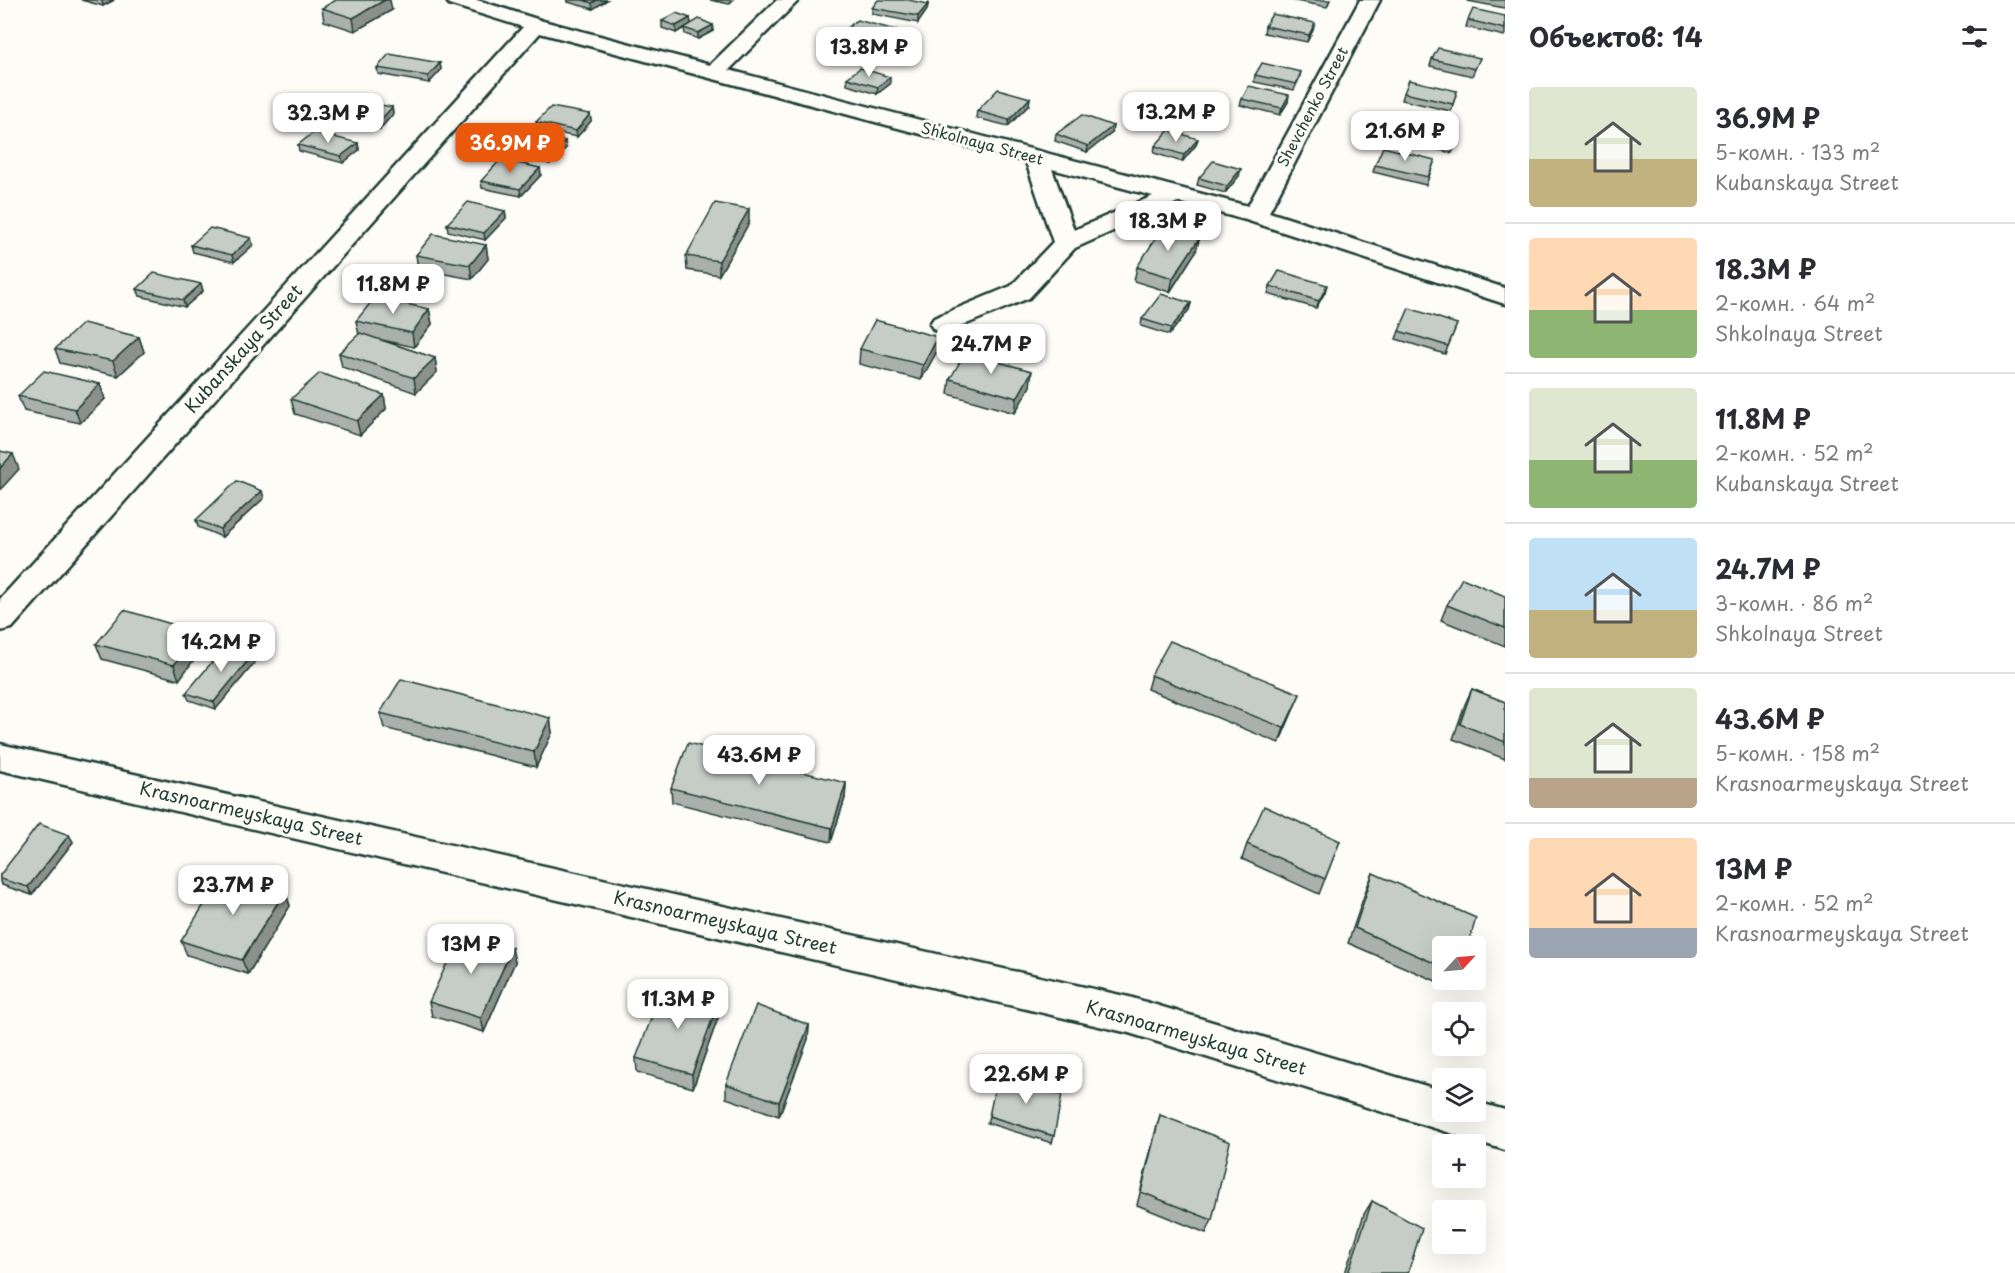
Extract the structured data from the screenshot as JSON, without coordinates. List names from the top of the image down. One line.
{"streets":{"street":["Shevchenko Street","Shkolnaya Street","Kubanskaya Street","Krasnoarmeyskaya Street"]},"crossings":[["Shevchenko Street","Shkolnaya Street"],["Shkolnaya Street","Kubanskaya Street"]],"north":"top right","page":{"heading":"Объектов: 14","price":["13.8M ₽","13.2M ₽","32.3M ₽","21.6M ₽","36.9M ₽","18.3M ₽","11.8M ₽","24.7M ₽","14.2M ₽","43.6M ₽","23.7M ₽","13M ₽","11.3M ₽","22.6M ₽"],"list":[{"name":"36.9M ₽","note":"5-комн. · 133 m² · Kubanskaya Street"},{"name":"18.3M ₽","note":"2-комн. · 64 m² · Shkolnaya Street"},{"name":"11.8M ₽","note":"2-комн. · 52 m² · Kubanskaya Street"},{"name":"24.7M ₽","note":"3-комн. · 86 m² · Shkolnaya Street"},{"name":"43.6M ₽","note":"5-комн. · 158 m² · Krasnoarmeyskaya Street"},{"name":"13M ₽","note":"2-комн. · 52 m² · Krasnoarmeyskaya Street"}],"map_buttons":["+","−"]}}
